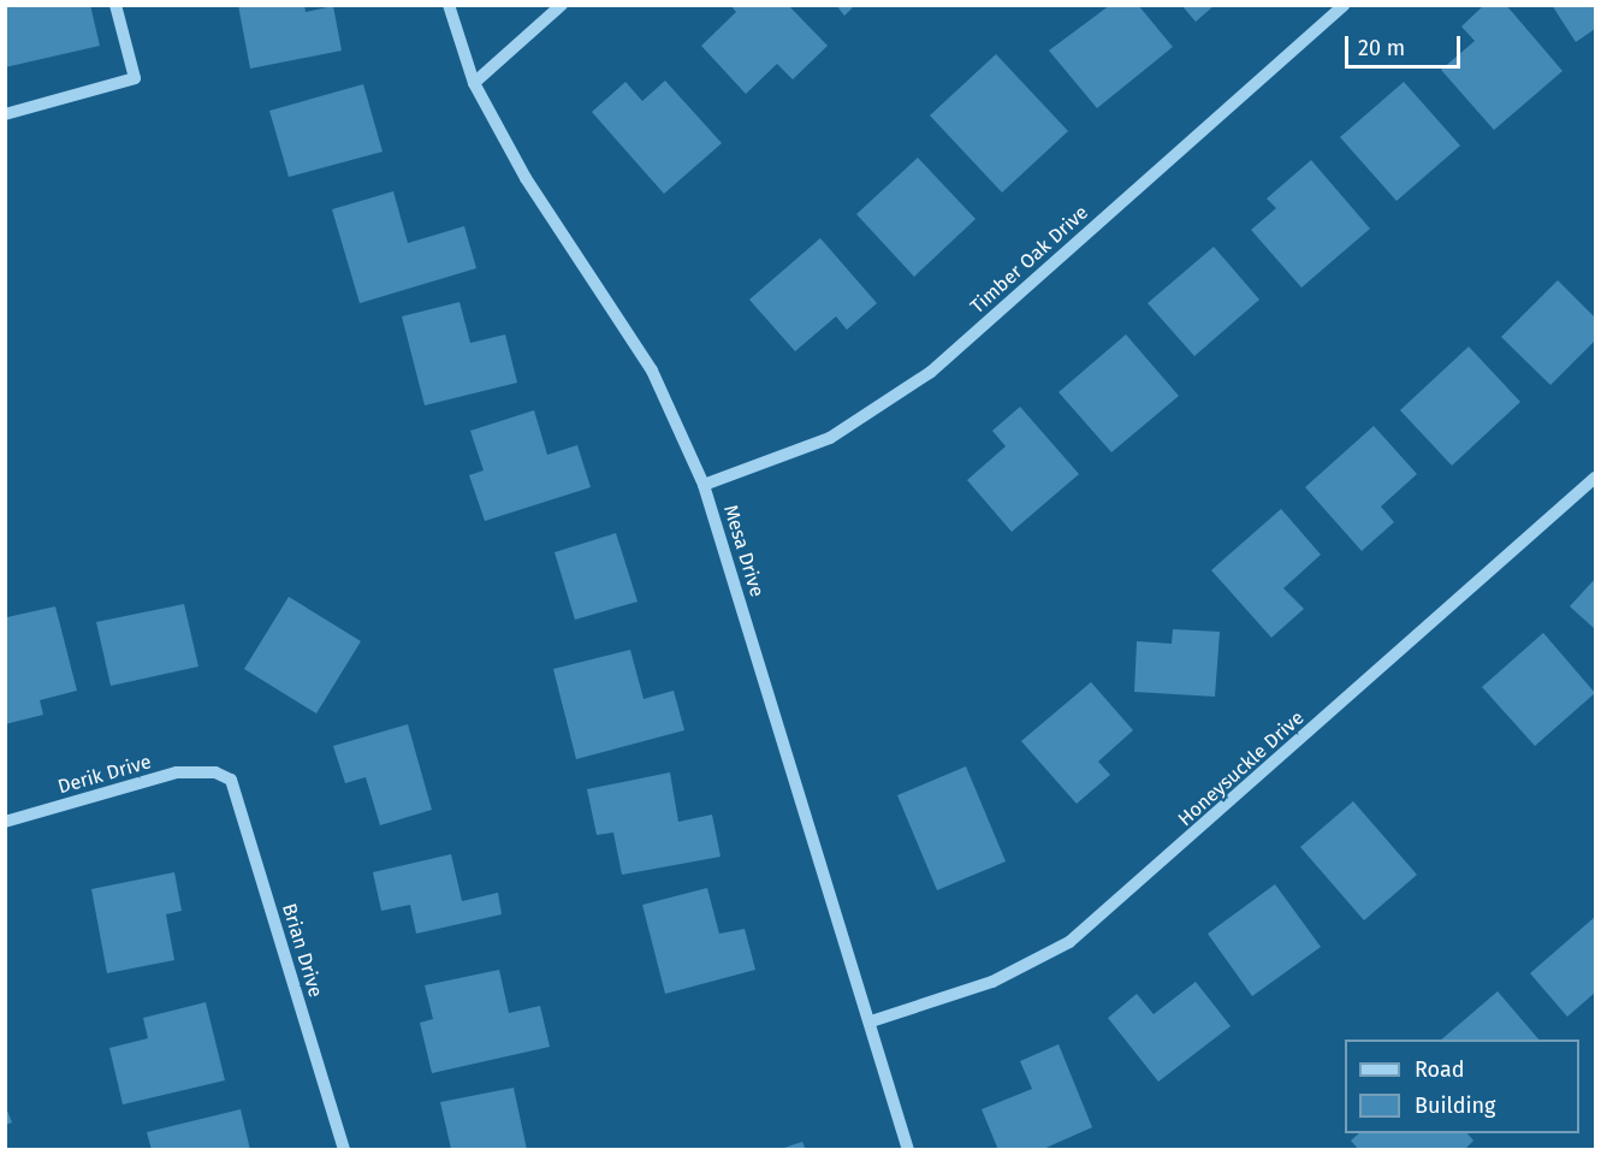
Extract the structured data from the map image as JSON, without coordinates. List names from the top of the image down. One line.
{"streets":{"street":["Timber Oak Drive","Mesa Drive","Honeysuckle Drive","Derik Drive","Brian Drive"]},"crossings":[["Timber Oak Drive","Mesa Drive"],["Mesa Drive","Honeysuckle Drive"],["Derik Drive","Brian Drive"]],"legend":["Road","Building"],"scale_bar":"20 m"}
